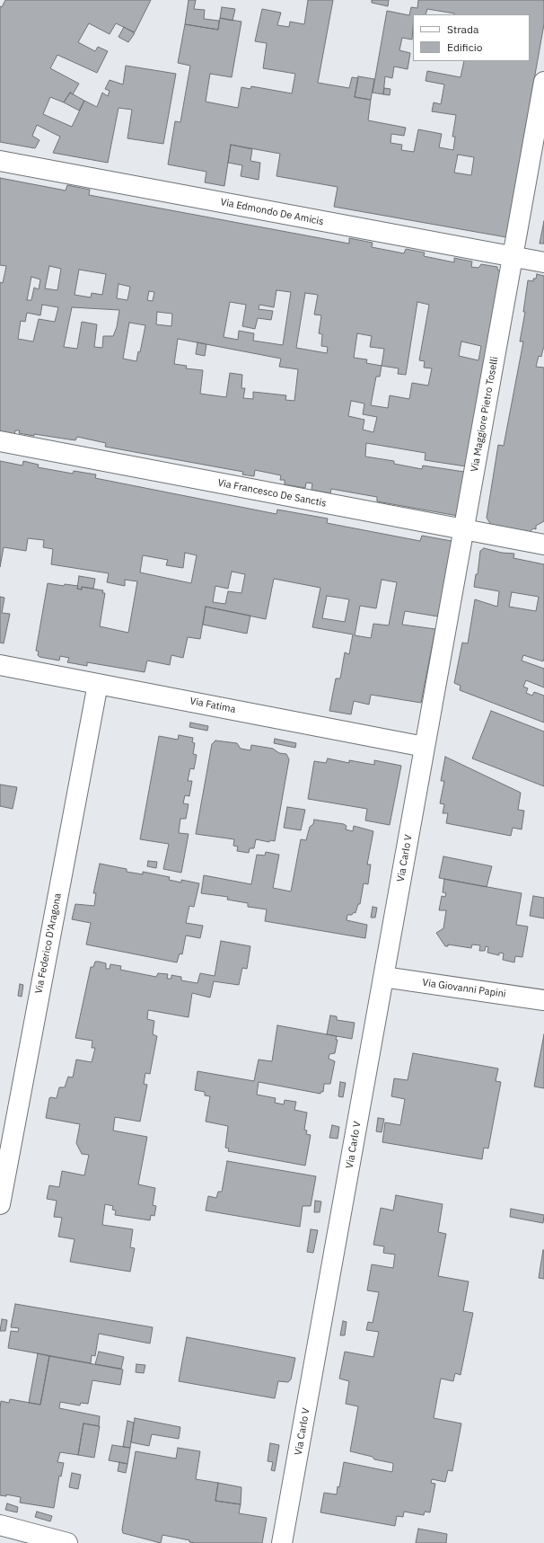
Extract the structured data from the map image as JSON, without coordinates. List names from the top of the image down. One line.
{"streets":{"street":["Via Edmondo De Amicis","Via Maggiore Pietro Toselli","Via Francesco De Sanctis","Via Fatima","Via Carlo V","Via Federico D'Aragona","Via Giovanni Papini"]},"crossings":[["Via Edmondo De Amicis","Via Maggiore Pietro Toselli"],["Via Maggiore Pietro Toselli","Via Francesco De Sanctis"],["Via Maggiore Pietro Toselli","Via Fatima"],["Via Maggiore Pietro Toselli","Via Carlo V"],["Via Fatima","Via Carlo V"],["Via Fatima","Via Federico D'Aragona"],["Via Carlo V","Via Giovanni Papini"]],"legend":["Strada","Edificio"]}
